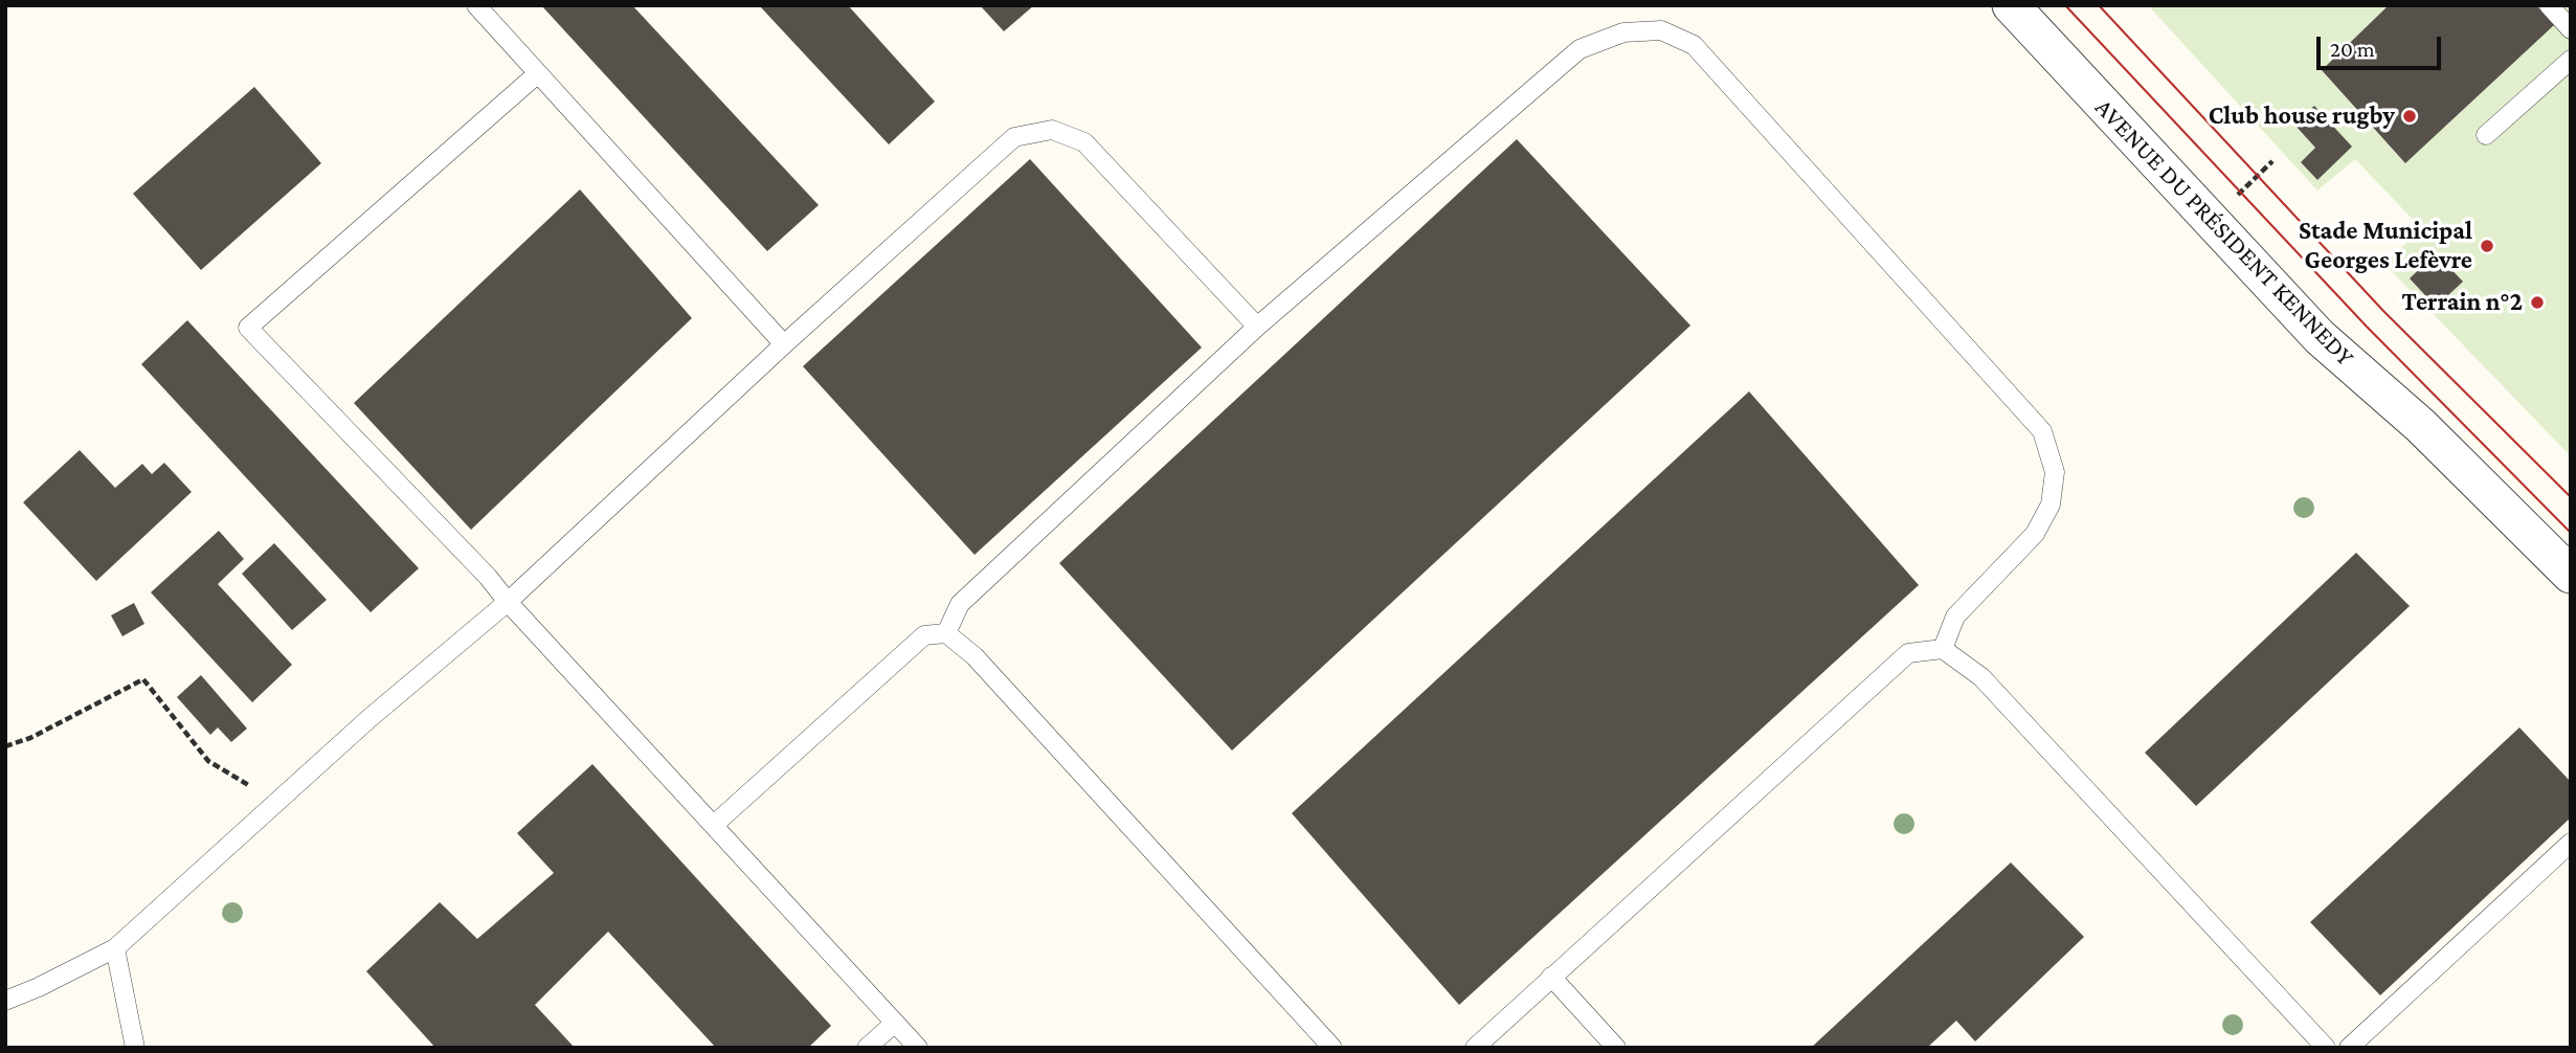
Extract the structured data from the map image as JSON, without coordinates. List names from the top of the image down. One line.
{"streets":{"street":["AVENUE DU PRÉSIDENT KENNEDY"]},"places":["Club house rugby","Stade Municipal Georges Lefèvre","Terrain n°2"],"scale_bar":"20 m"}
